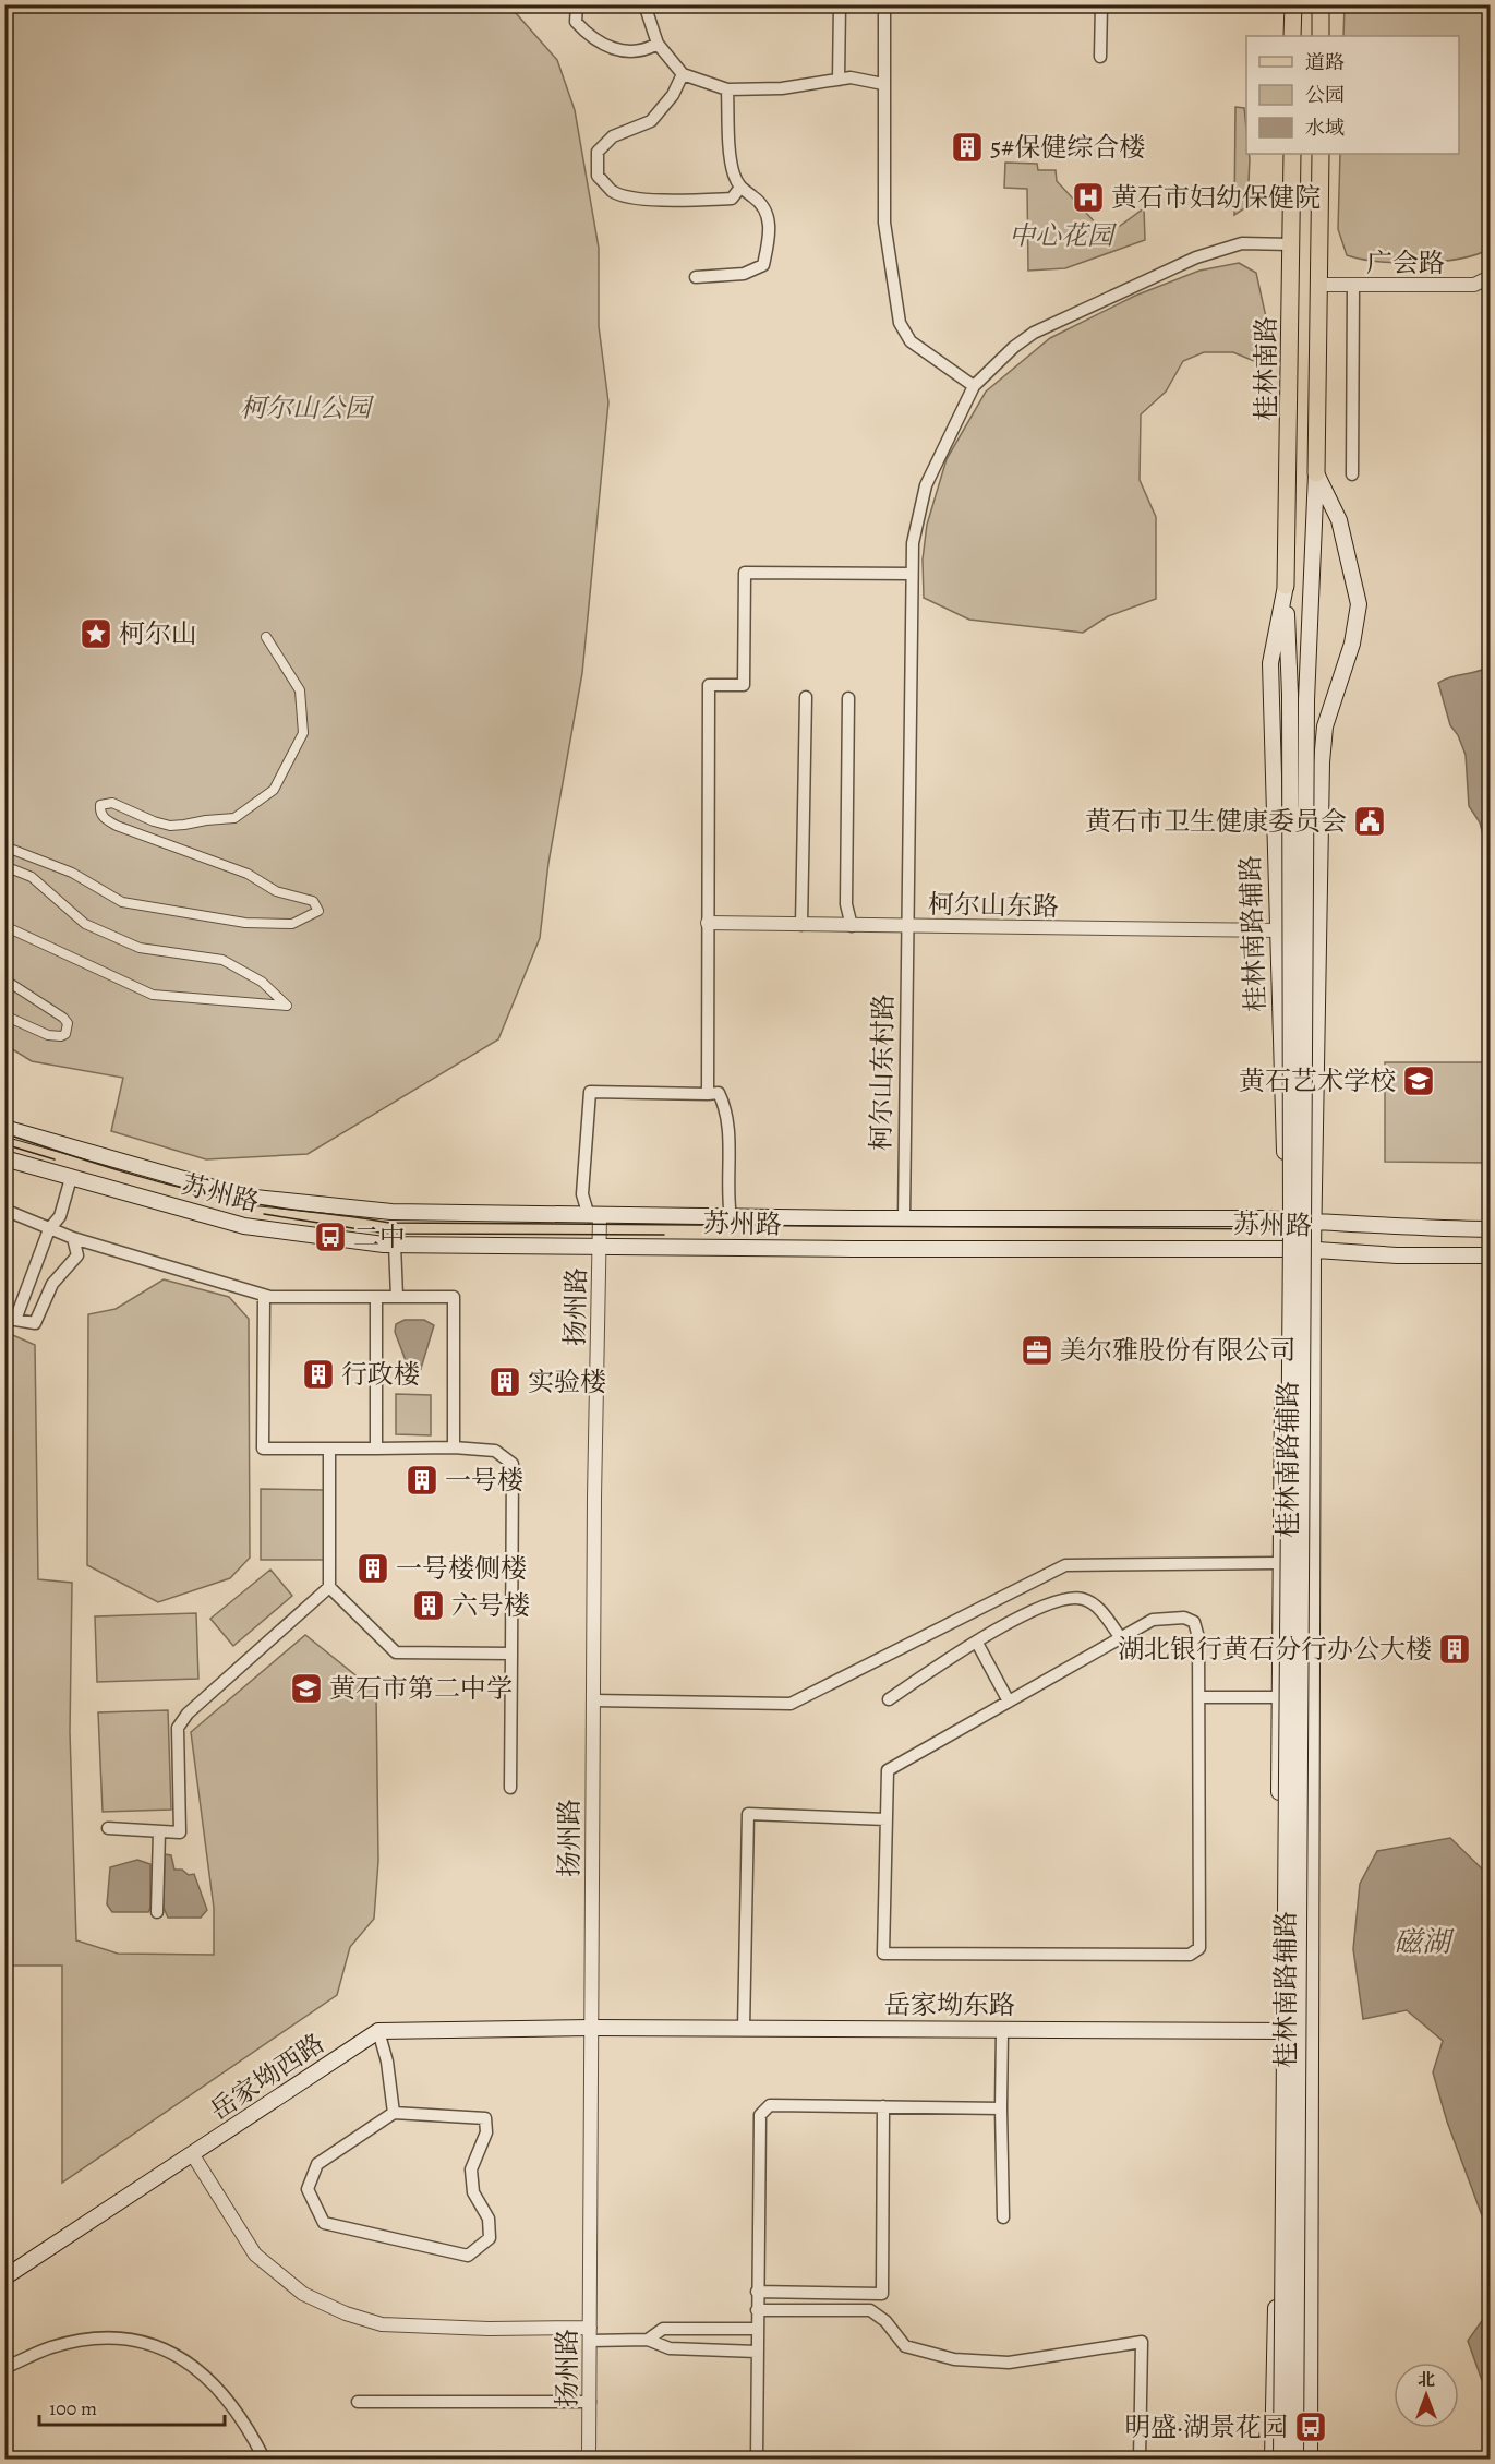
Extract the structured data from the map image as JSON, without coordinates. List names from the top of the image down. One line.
{"streets":{"main road":["桂林南路","桂林南路辅路","苏州路","岳家坳东路","岳家坳西路"],"street":["广会路","柯尔山东路","柯尔山东村路","扬州路"]},"crossings":[["广会路","桂林南路"],["桂林南路","桂林南路辅路"],["柯尔山东路","桂林南路辅路"],["柯尔山东路","柯尔山东村路"],["桂林南路辅路","苏州路"],["桂林南路辅路","岳家坳东路"],["柯尔山东村路","苏州路"],["苏州路","扬州路"],["扬州路","岳家坳东路"]],"water":["磁湖"],"parks":["中心花园","柯尔山公园"],"places":{"building":["5#保健综合楼","行政楼","实验楼","一号楼","一号楼侧楼","六号楼","湖北银行黄石分行办公大楼"],"hospital":["黄石市妇幼保健院"],"place":["柯尔山"],"public building":["黄石市卫生健康委员会"],"school or university":["黄石艺术学校","黄石市第二中学"],"bus stop":["二中","明盛·湖景花园"],"office":["美尔雅股份有限公司"]},"legend":["道路","公园","水域"],"scale_bar":"100 m","north":"top"}
